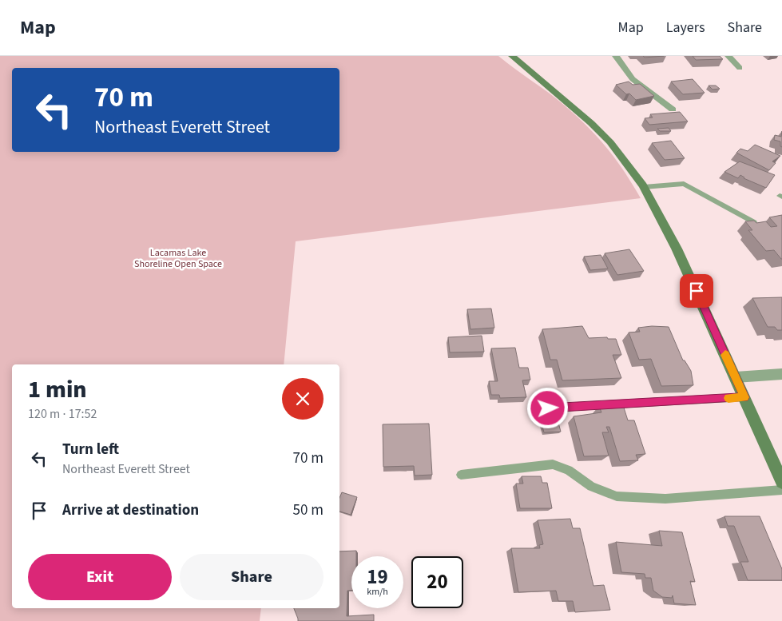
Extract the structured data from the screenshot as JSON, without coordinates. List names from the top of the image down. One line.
{"parks":["Lacamas Lake Shoreline Open Space"],"page":{"header":"Map","nav":["Map","Layers","Share"],"turn":["70 m","Northeast Everett Street"],"heading":["1 min","120 m · 17:52"],"list":[{"name":"Turn left","note":"Northeast Everett Street","value":"70 m"},{"name":"Arrive at destination","value":"50 m"}],"buttons":["Exit","Share"],"speed":"19 km/h","limit":"20"}}
